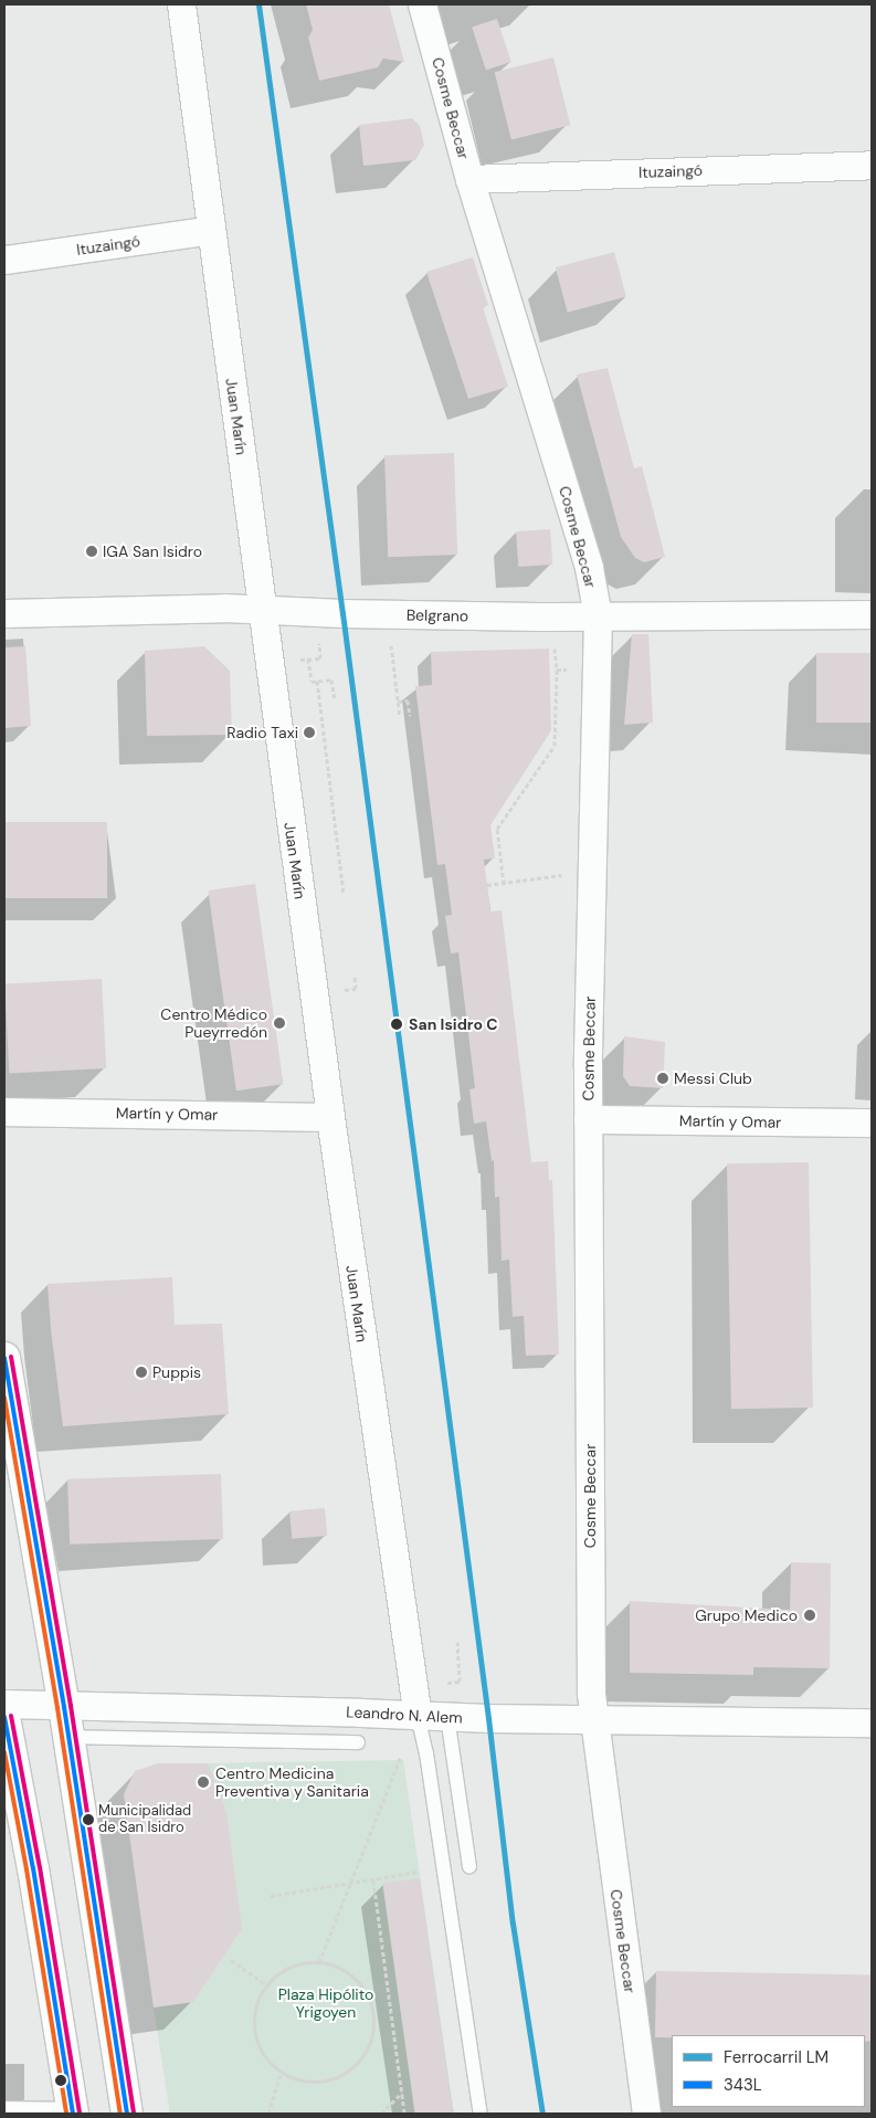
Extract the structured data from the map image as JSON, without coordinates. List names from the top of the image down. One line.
{"streets":{"street":["Cosme Beccar","Ituzaingó","Juan Marín","Belgrano","Martín y Omar","Leandro N. Alem"]},"crossings":[["Cosme Beccar","Ituzaingó"],["Cosme Beccar","Belgrano"],["Cosme Beccar","Martín y Omar"],["Cosme Beccar","Leandro N. Alem"],["Ituzaingó","Juan Marín"],["Juan Marín","Belgrano"],["Juan Marín","Martín y Omar"],["Juan Marín","Leandro N. Alem"]],"parks":["Plaza Hipólito Yrigoyen"],"places":["IGA San Isidro","Radio Taxi","Centro Médico Pueyrredón","San Isidro C","Messi Club","Puppis","Grupo Medico","Centro Medicina Preventiva y Sanitaria","Municipalidad de San Isidro"],"lines":["rail line LM","transit line 343L"],"legend":["Ferrocarril LM","343L"]}
